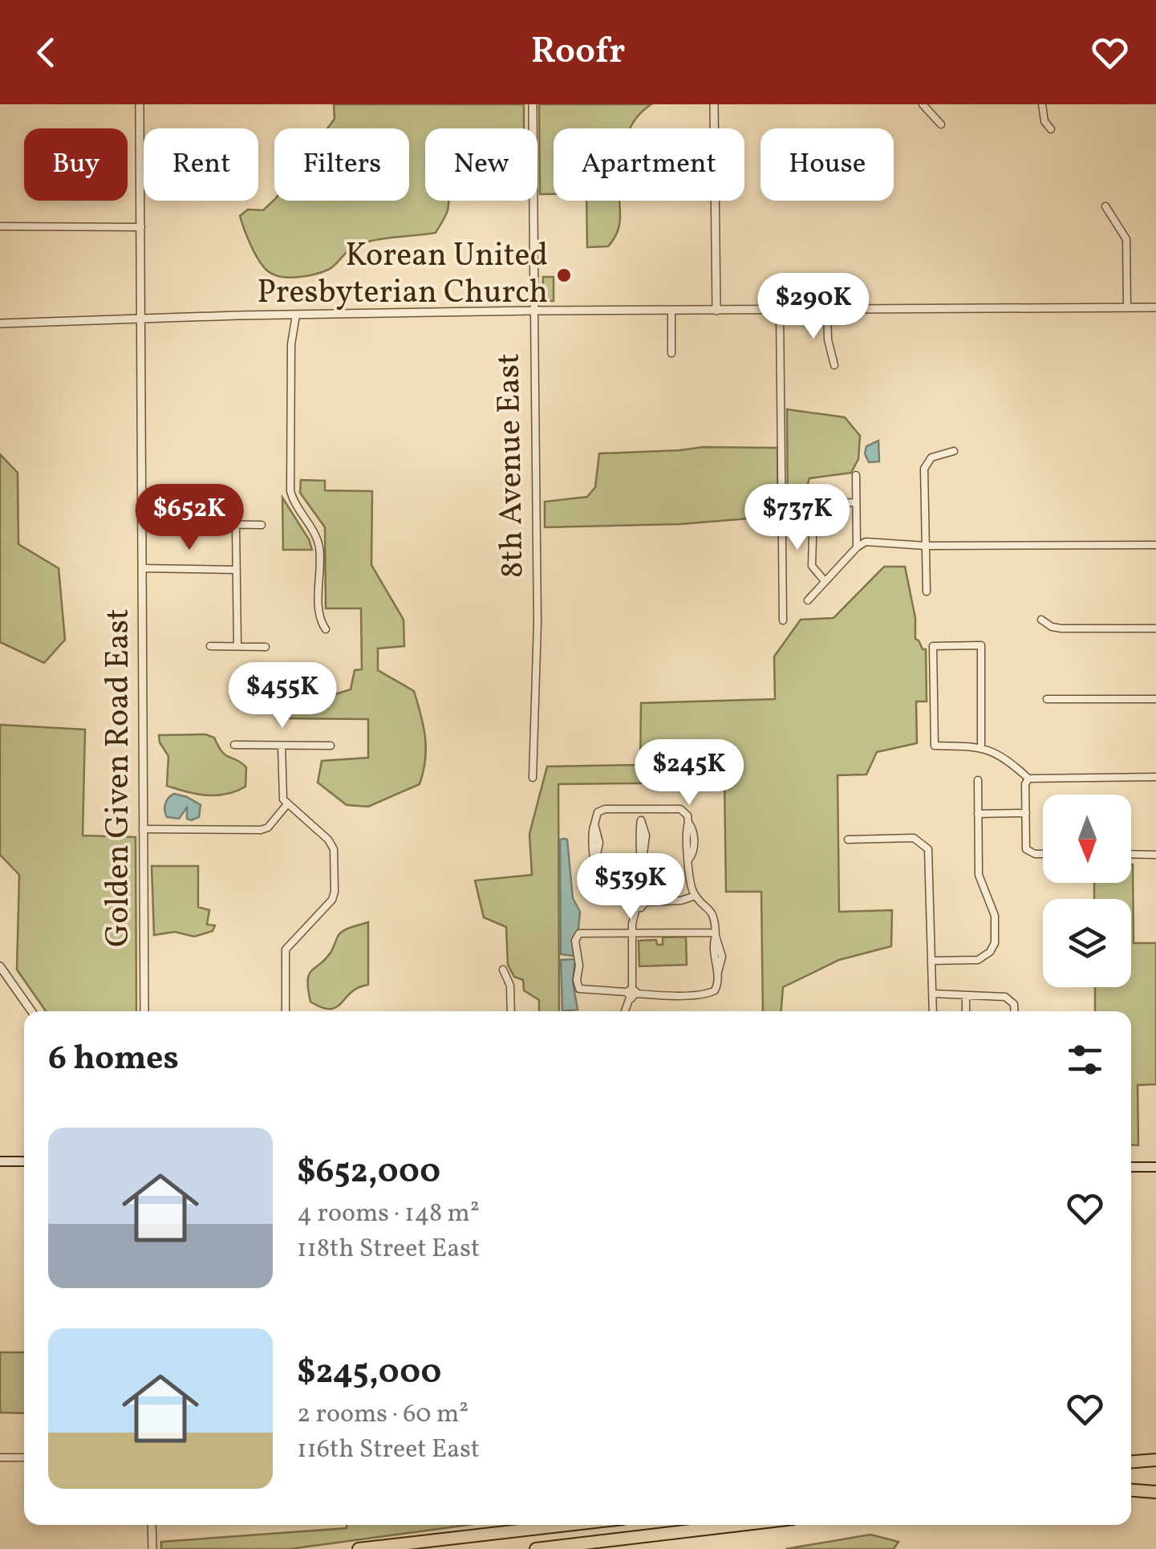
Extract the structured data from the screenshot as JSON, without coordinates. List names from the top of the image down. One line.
{"streets":{"street":["8th Avenue East","Golden Given Road East"]},"places":["Korean United Presbyterian Church"],"north":"bottom","page":{"header":"Roofr","chip":["Buy","Rent","Filters","New","Apartment","House"],"price":["$290K","$652K","$737K","$455K","$245K","$539K"],"heading":"6 homes","list":[{"name":"$652,000","note":"4 rooms · 148 m² · 118th Street East"},{"name":"$245,000","note":"2 rooms · 60 m² · 116th Street East"}]}}
